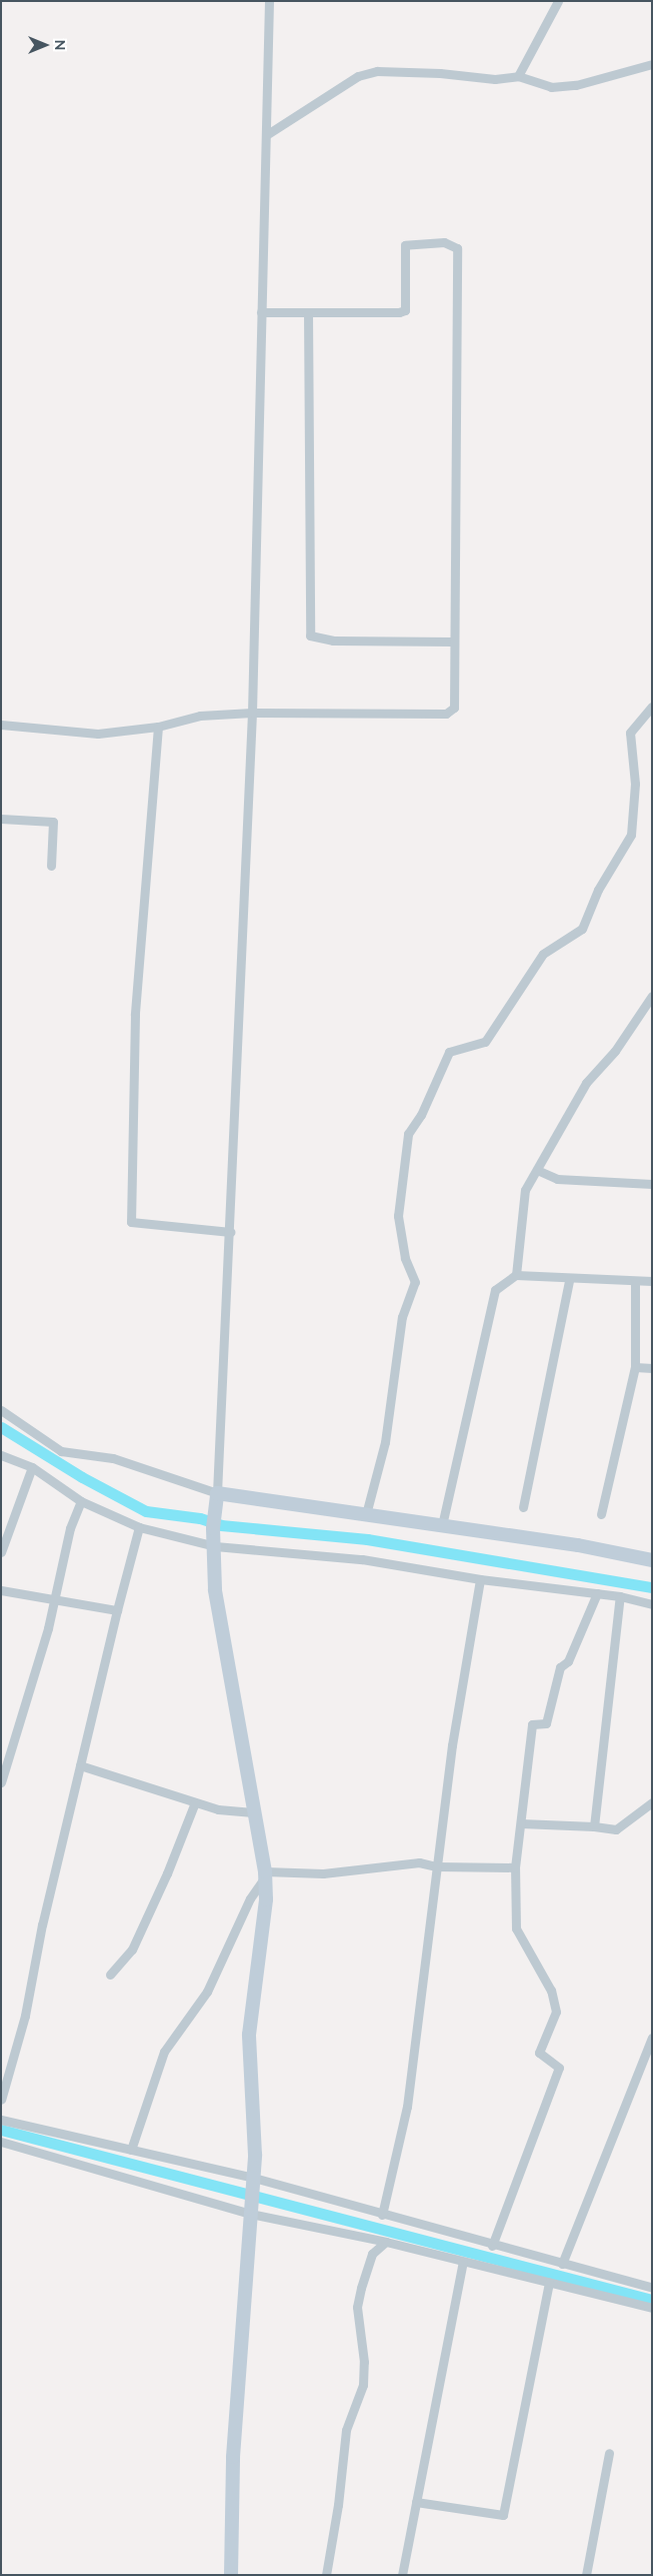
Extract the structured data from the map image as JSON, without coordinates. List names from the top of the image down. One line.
{"north":"right"}
